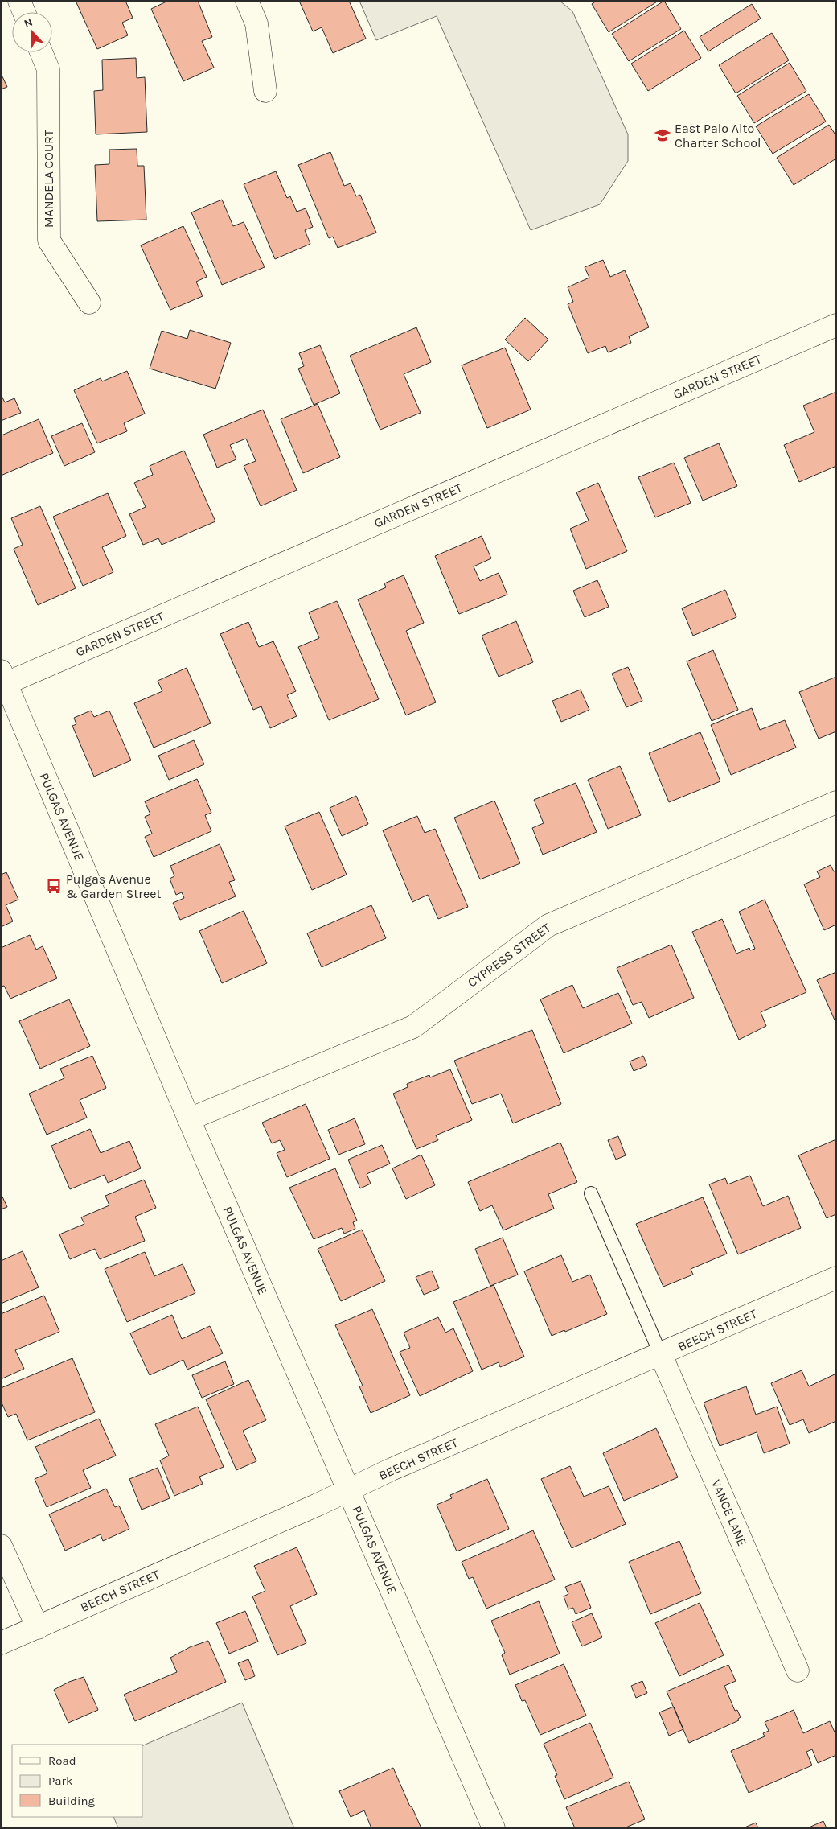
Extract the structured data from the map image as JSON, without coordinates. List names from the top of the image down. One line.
{"streets":{"street":["MANDELA COURT","GARDEN STREET","PULGAS AVENUE","CYPRESS STREET","BEECH STREET","VANCE LANE"]},"crossings":[["GARDEN STREET","PULGAS AVENUE"],["PULGAS AVENUE","CYPRESS STREET"],["PULGAS AVENUE","BEECH STREET"],["BEECH STREET","VANCE LANE"]],"places":{"school or university":["East Palo Alto Charter School"],"bus stop":["Pulgas Avenue & Garden Street"]},"legend":["Road","Park","Building"],"north":"top"}
